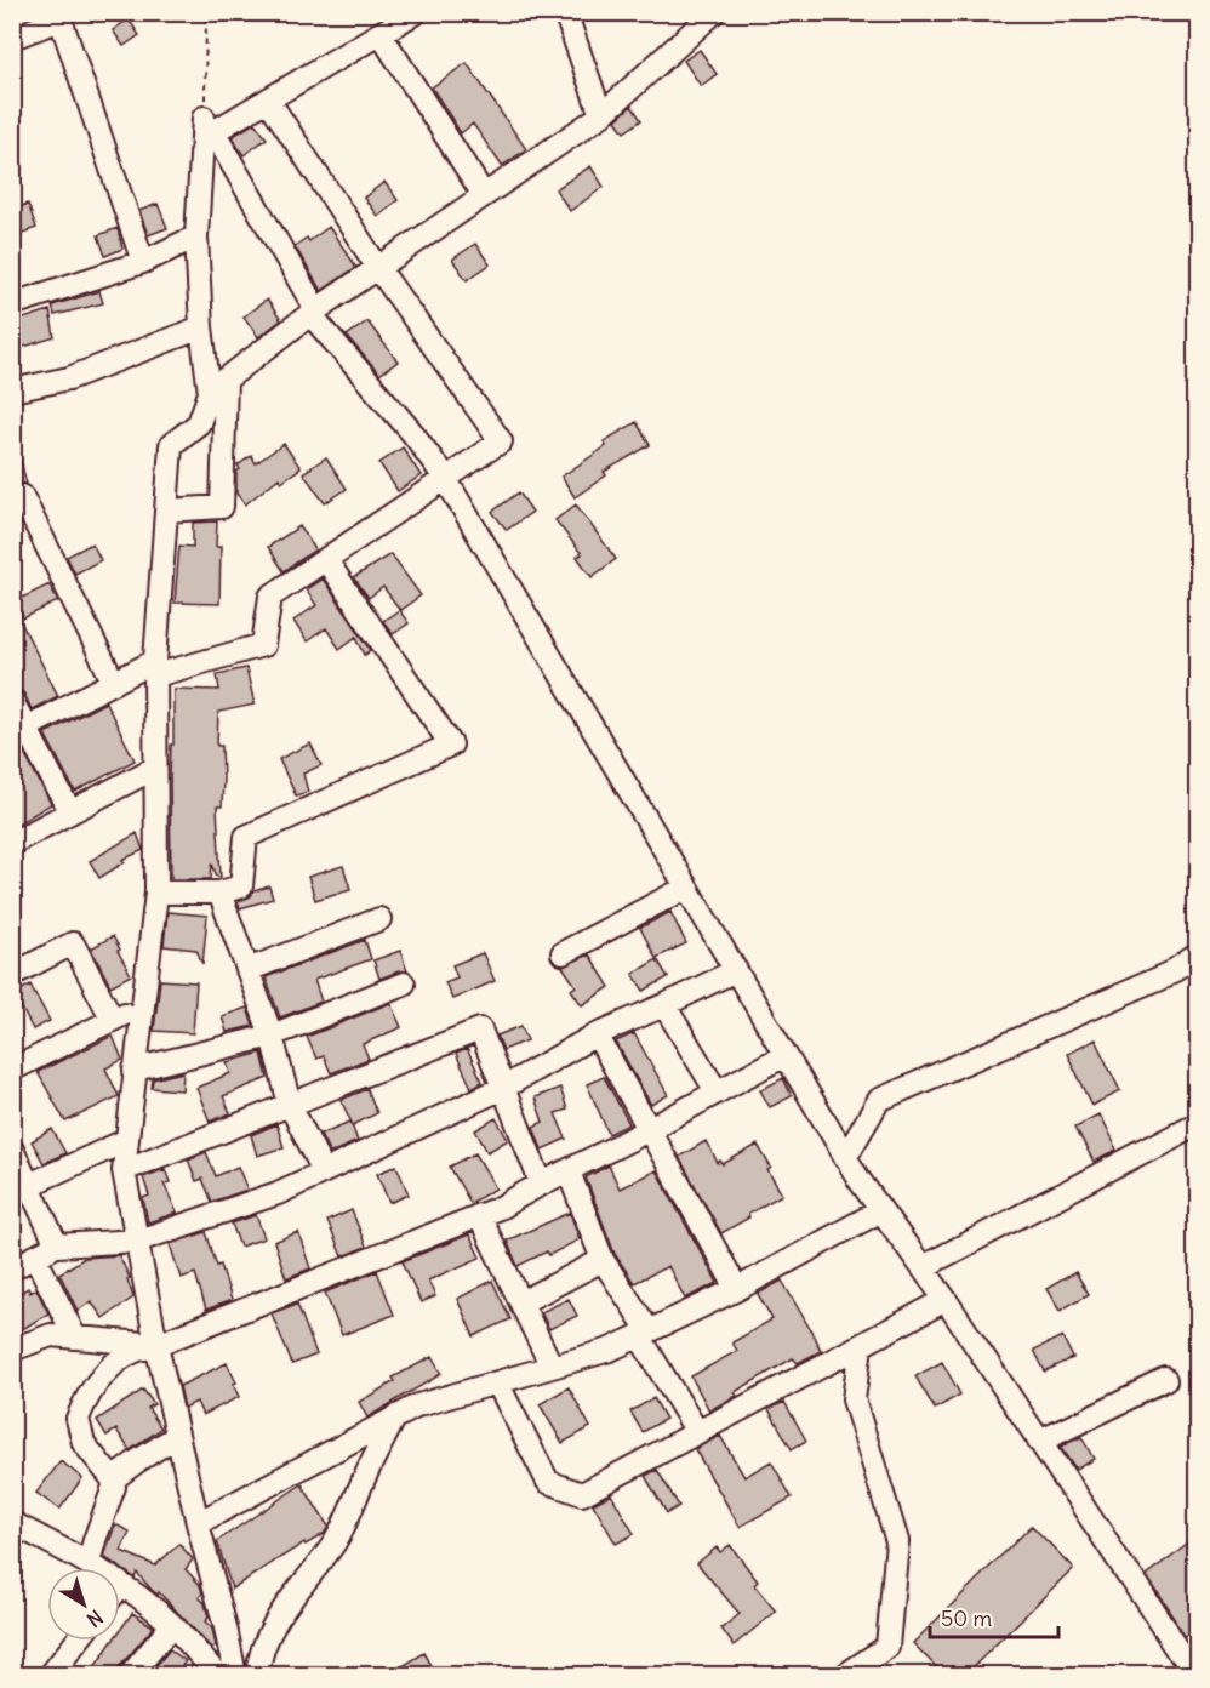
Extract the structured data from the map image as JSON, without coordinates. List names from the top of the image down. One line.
{"scale_bar":"50 m","north":"bottom right"}
